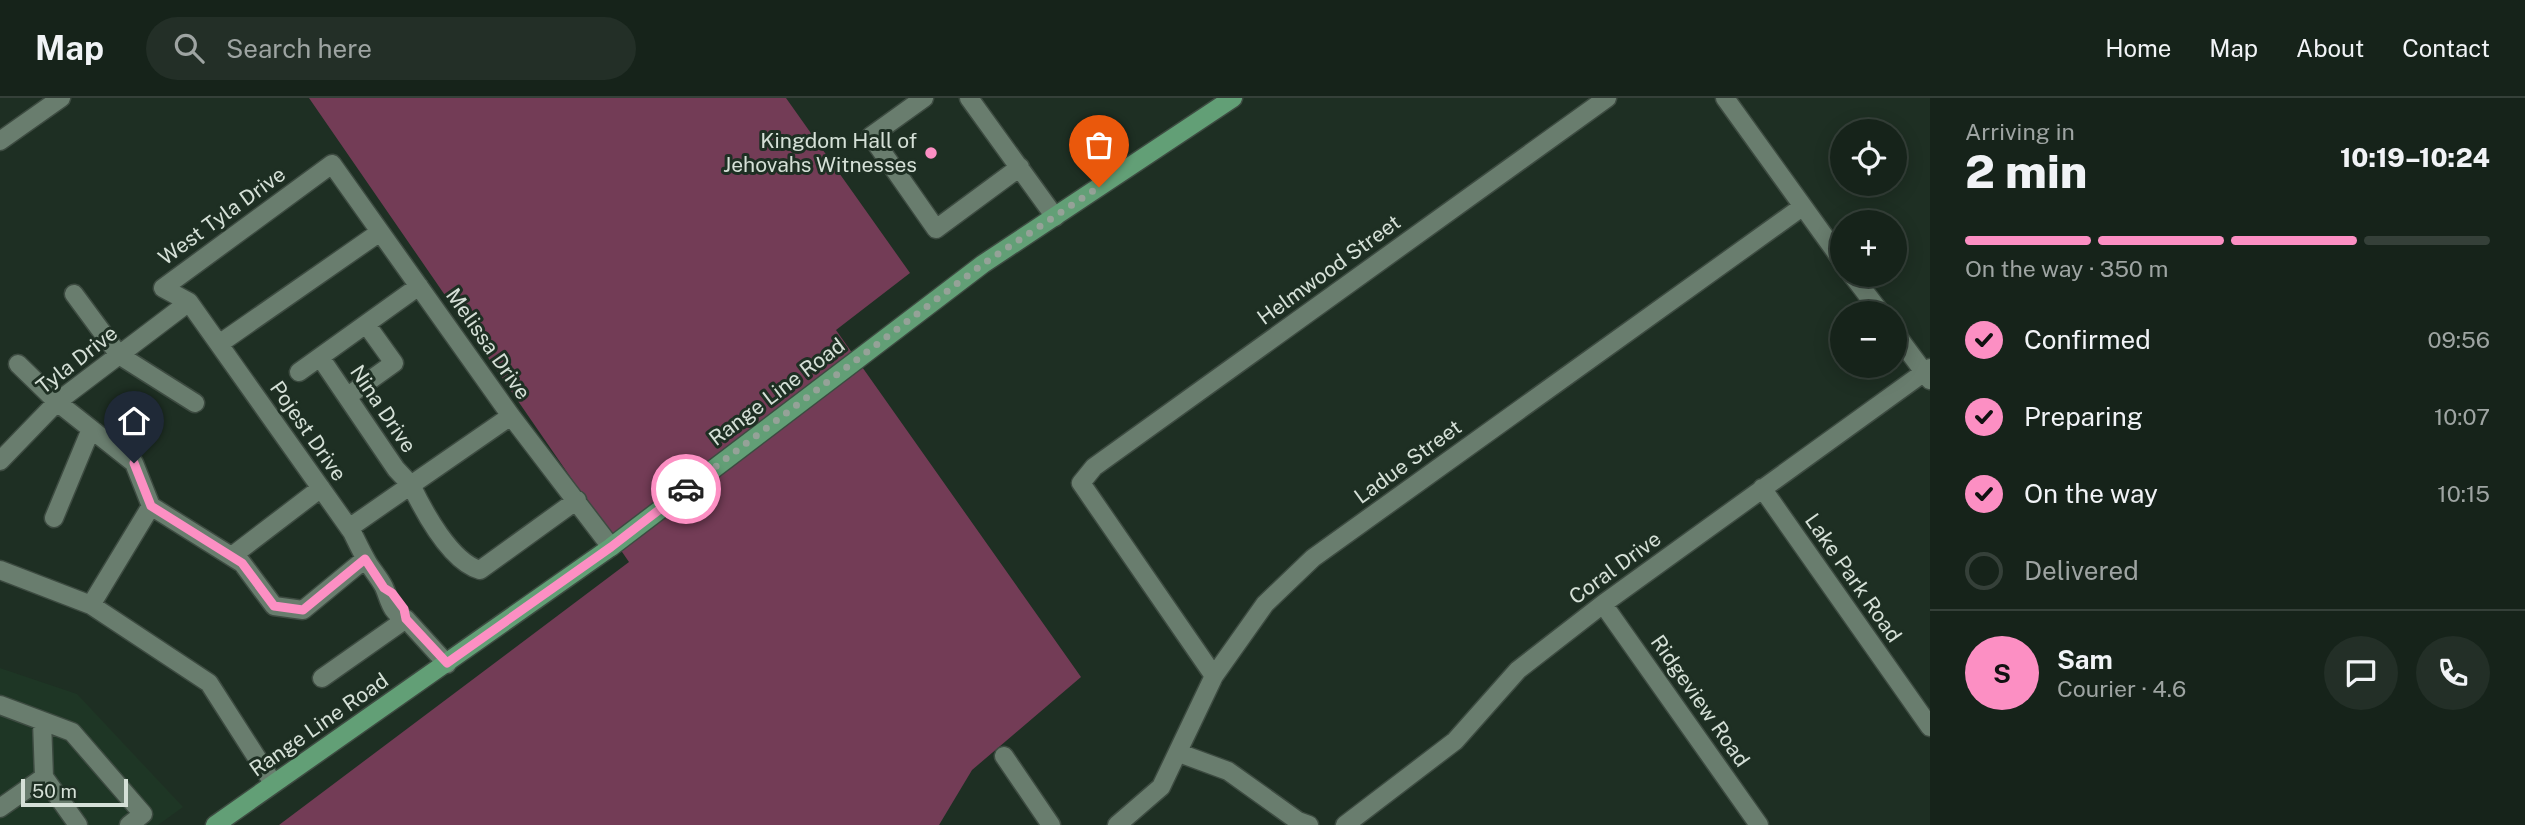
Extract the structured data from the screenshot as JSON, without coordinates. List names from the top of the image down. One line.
{"streets":{"main road":["Range Line Road"],"street":["West Tyla Drive","Helmwood Street","Melissa Drive","Tyla Drive","Nina Drive","Pojest Drive","Ladue Street","Coral Drive","Lake Park Road","Ridgeview Road"]},"crossings":[["West Tyla Drive","Melissa Drive"],["West Tyla Drive","Tyla Drive"],["West Tyla Drive","Pojest Drive"],["Helmwood Street","Ladue Street"],["Melissa Drive","Range Line Road"],["Melissa Drive","Nina Drive"],["Tyla Drive","Pojest Drive"],["Range Line Road","Pojest Drive"],["Coral Drive","Lake Park Road"],["Coral Drive","Ridgeview Road"]],"places":["Kingdom Hall of Jehovahs Witnesses"],"scale_bar":"50 m","page":{"header":"Map","search":"Search here","nav":["Home","Map","About","Contact"],"heading":["2 min","Arriving in","10:19–10:24"],"panel":["Sam","Courier · 4.6"],"map_buttons":["+","−"],"bar":"On the way · 350 m","list":[["Confirmed","09:56"],["Preparing","10:07"],["On the way","10:15"],"Delivered"],"round":"S","scale":"50 m"}}
